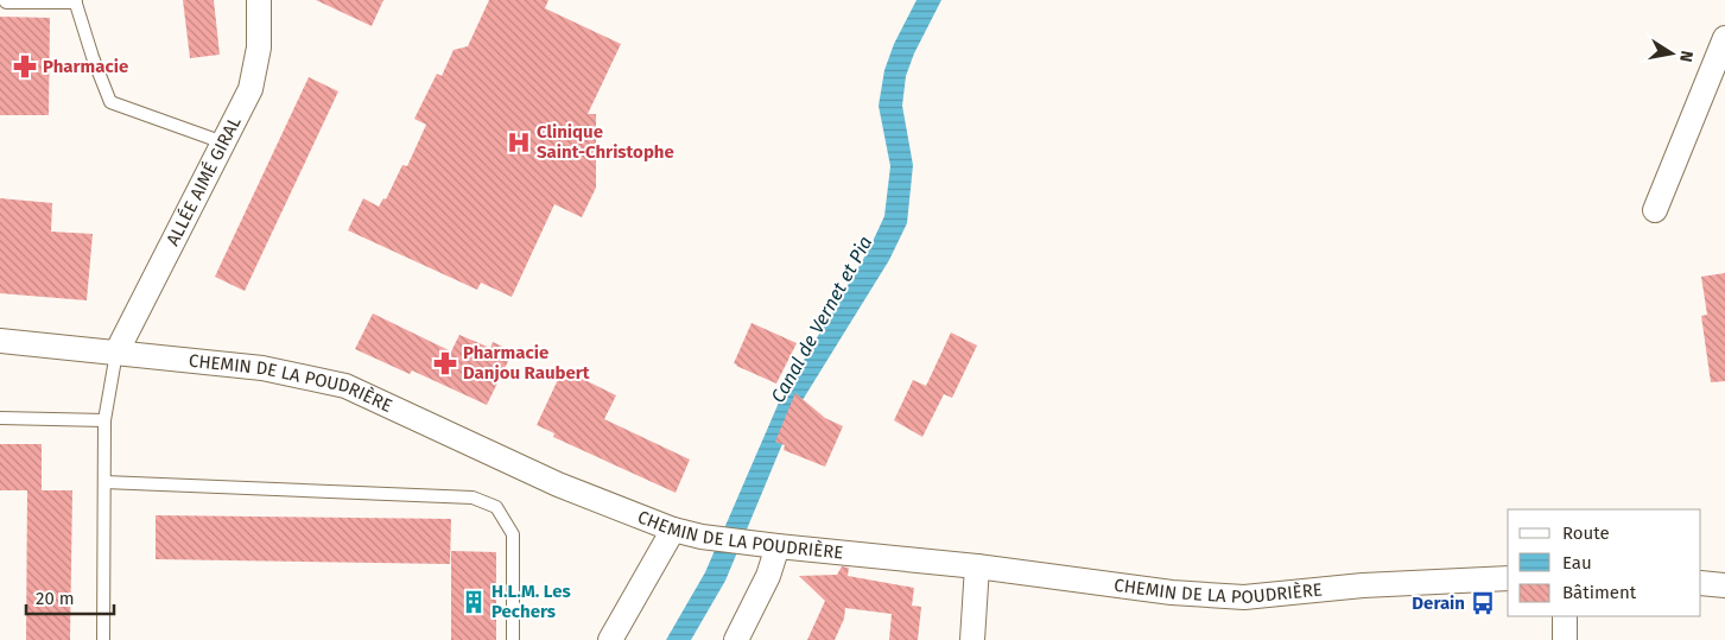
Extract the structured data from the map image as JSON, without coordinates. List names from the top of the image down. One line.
{"streets":{"street":["ALLÉE AIMÉ GIRAL","CHEMIN DE LA POUDRIÈRE"]},"crossings":[["ALLÉE AIMÉ GIRAL","CHEMIN DE LA POUDRIÈRE"]],"water":["Canal de Vernet et Pia"],"places":{"pharmacy":["Pharmacie","Pharmacie Danjou Raubert"],"hospital":["Clinique Saint-Christophe"],"building":["H.L.M. Les Pechers"],"bus stop":["Derain"]},"legend":["Route","Eau","Bâtiment"],"scale_bar":"20 m","north":"right"}
